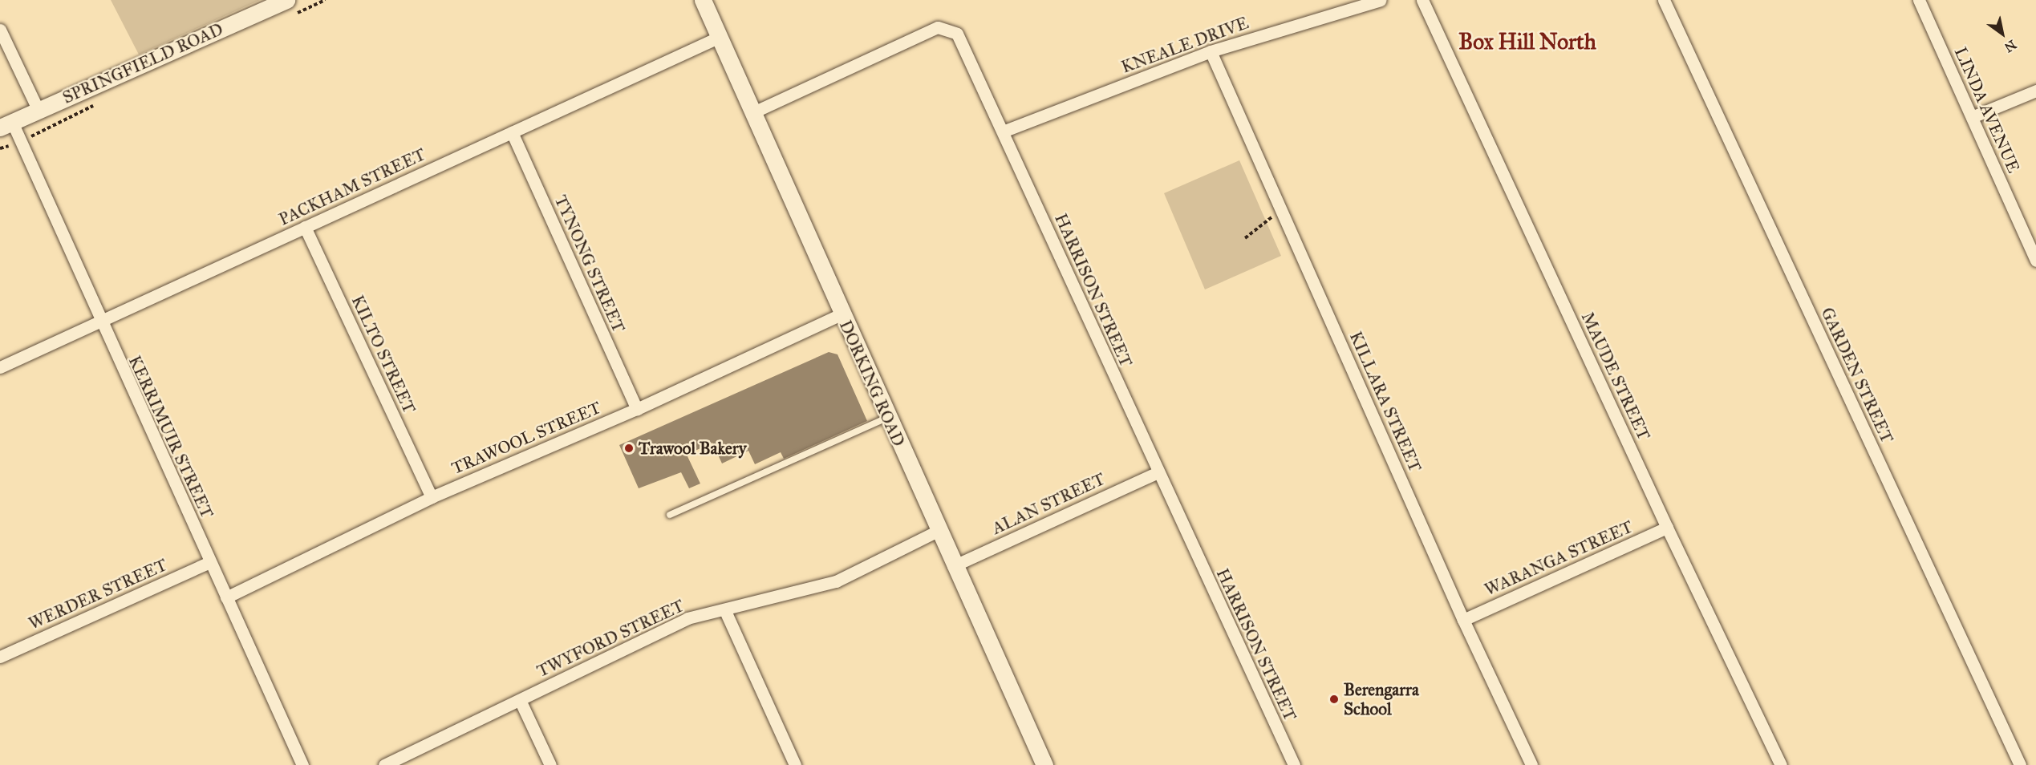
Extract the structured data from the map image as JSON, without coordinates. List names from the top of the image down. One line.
{"streets":{"street":["KNEALE DRIVE","SPRINGFIELD ROAD","LINDA AVENUE","PACKHAM STREET","TYNONG STREET","HARRISON STREET","KILTO STREET","GARDEN STREET","MAUDE STREET","DORKING ROAD","KILLARA STREET","KERRIMUIR STREET","TRAWOOL STREET","ALAN STREET","WARANGA STREET","WERDER STREET","TWYFORD STREET"]},"crossings":[["KNEALE DRIVE","HARRISON STREET"],["KNEALE DRIVE","KILLARA STREET"],["SPRINGFIELD ROAD","KERRIMUIR STREET"],["PACKHAM STREET","TYNONG STREET"],["PACKHAM STREET","KILTO STREET"],["PACKHAM STREET","DORKING ROAD"],["PACKHAM STREET","KERRIMUIR STREET"],["TYNONG STREET","TRAWOOL STREET"],["HARRISON STREET","DORKING ROAD"],["HARRISON STREET","ALAN STREET"],["KILTO STREET","TRAWOOL STREET"],["MAUDE STREET","WARANGA STREET"],["DORKING ROAD","TRAWOOL STREET"],["DORKING ROAD","ALAN STREET"],["DORKING ROAD","TWYFORD STREET"],["KILLARA STREET","WARANGA STREET"],["KERRIMUIR STREET","TRAWOOL STREET"],["KERRIMUIR STREET","WERDER STREET"]],"districts":["Box Hill North"],"places":["Trawool Bakery","Berengarra School"],"north":"bottom right"}
